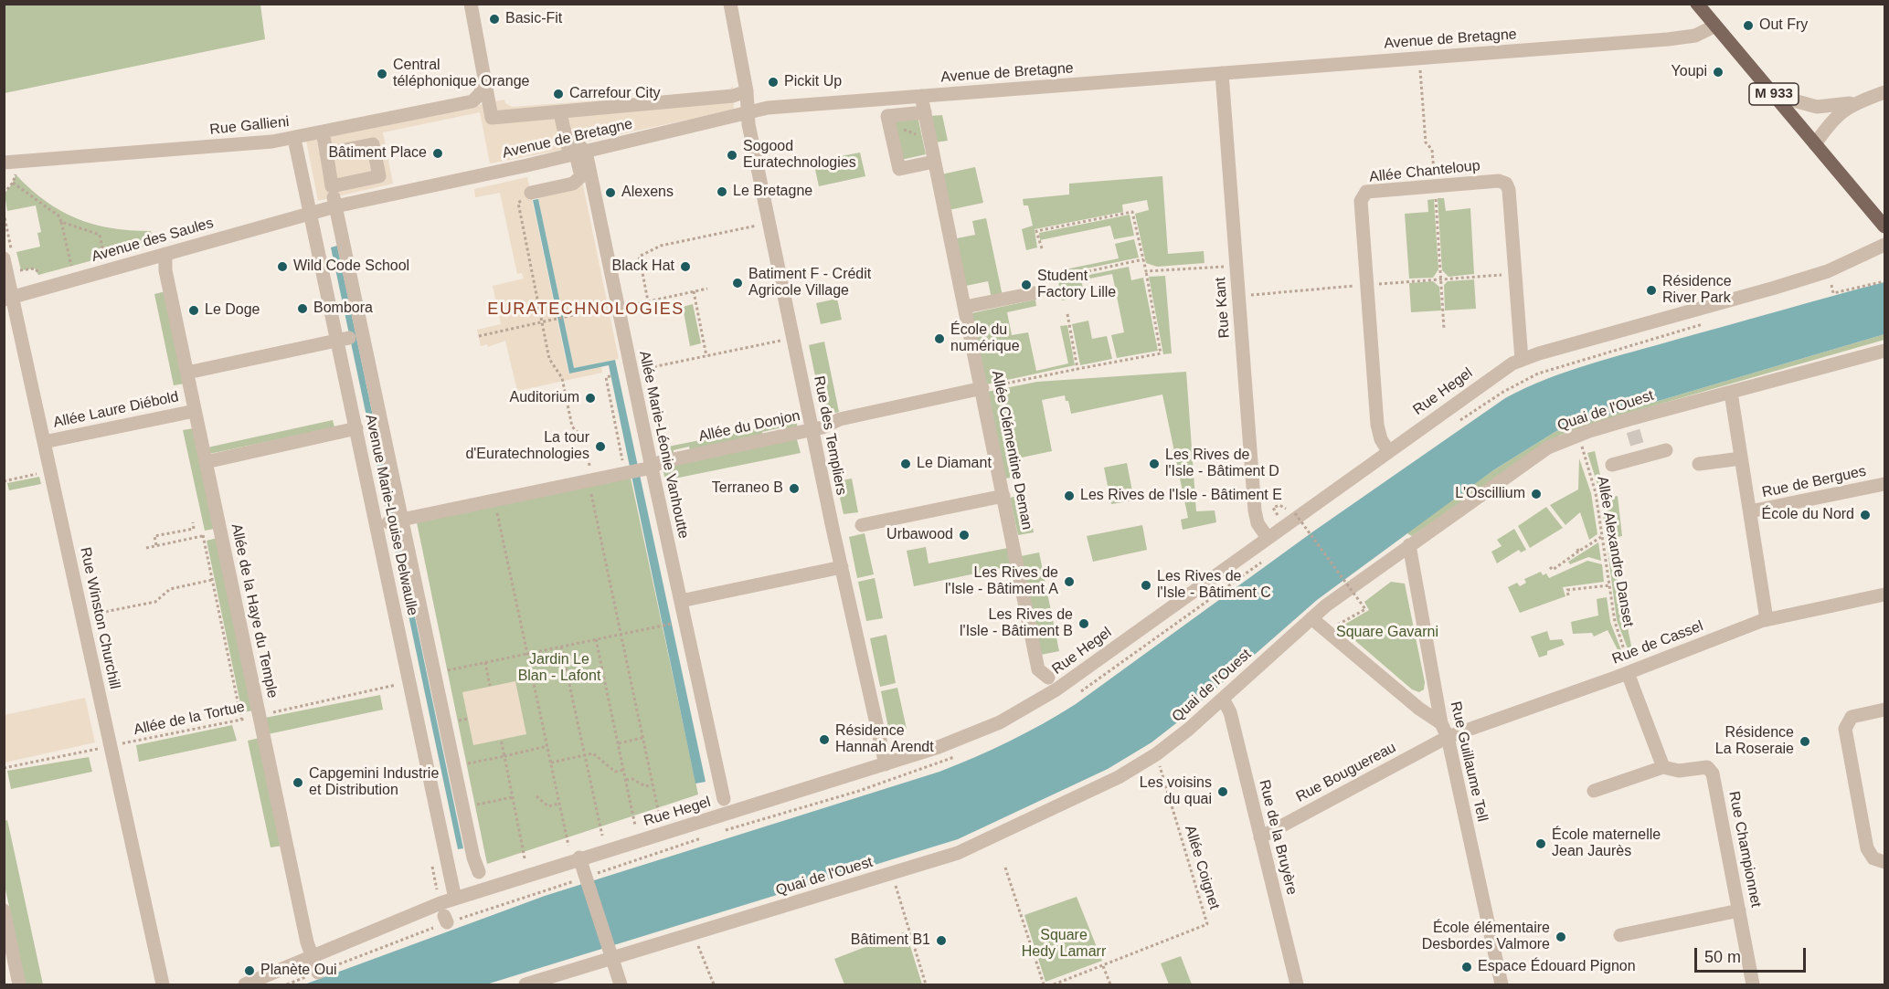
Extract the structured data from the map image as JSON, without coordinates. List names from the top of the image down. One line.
{"streets":{"main road":["M 933"],"street":["Avenue de Bretagne","Rue Gallieni","Allée Chanteloup","Avenue des Saules","Rue Kant","Rue Hegel","Allée Laure Diébold","Quai de l'Ouest","Allée du Donjon","Rue des Templiers","Allée Marie-Léonie Vanhoutte","Allée Clémentine Deman","Rue de Bergues","Avenue Marie-Louise Delwaulle","Allée de la Haye du Temple","Rue Winston Churchill","Rue de Cassel","Rue Guillaume Tell","Rue Bouguereau","Rue de la Bruyère","Rue Championnet"],"path":["Allée Alexandre Danset","Allée de la Tortue","Allée Coignet"]},"crossings":[["Avenue de Bretagne","M 933"],["Avenue de Bretagne","Rue Gallieni"],["Avenue de Bretagne","Avenue des Saules"],["Avenue de Bretagne","Rue Kant"],["Avenue de Bretagne","Rue des Templiers"],["Avenue de Bretagne","Allée Marie-Léonie Vanhoutte"],["Avenue de Bretagne","Allée Clémentine Deman"],["Avenue de Bretagne","Avenue Marie-Louise Delwaulle"],["Rue Gallieni","Avenue Marie-Louise Delwaulle"],["Allée Chanteloup","Rue Hegel"],["Avenue des Saules","Avenue Marie-Louise Delwaulle"],["Avenue des Saules","Allée de la Haye du Temple"],["Avenue des Saules","Rue Winston Churchill"],["Rue Kant","Rue Hegel"],["Rue Hegel","Rue des Templiers"],["Rue Hegel","Avenue Marie-Louise Delwaulle"],["Rue Hegel","Allée de la Haye du Temple"],["Allée Laure Diébold","Allée de la Haye du Temple"],["Allée Laure Diébold","Rue Winston Churchill"],["Quai de l'Ouest","Allée Alexandre Danset"],["Quai de l'Ouest","Rue Guillaume Tell"],["Quai de l'Ouest","Rue de la Bruyère"],["Quai de l'Ouest","Allée Coignet"],["Allée du Donjon","Rue des Templiers"],["Allée du Donjon","Allée Marie-Léonie Vanhoutte"],["Allée du Donjon","Allée Clémentine Deman"],["Allée du Donjon","Avenue Marie-Louise Delwaulle"],["Avenue Marie-Louise Delwaulle","Allée de la Tortue"],["Allée Alexandre Danset","Rue de Cassel"],["Allée de la Haye du Temple","Allée de la Tortue"],["Rue Winston Churchill","Allée de la Tortue"],["Rue de Cassel","Rue Guillaume Tell"],["Rue de Cassel","Rue Bouguereau"],["Rue Guillaume Tell","Rue Bouguereau"],["Rue Bouguereau","Rue de la Bruyère"]],"districts":["EURATECHNOLOGIES"],"parks":["Square Gavarni","Jardin Le Blan - Lafont","Square Hedy Lamarr"],"places":["Basic-Fit","Out Fry","Youpi","Central téléphonique Orange","Pickit Up","Carrefour City","Bâtiment Place","Sogood Euratechnologies","Le Bretagne","Alexens","Wild Code School","Black Hat","Batiment F - Crédit Agricole Village","Student Factory Lille","Résidence River Park","Bombora","Le Doge","École du numérique","Auditorium","La tour d'Euratechnologies","Le Diamant","Les Rives de l'Isle - Bâtiment D","Terraneo B","L'Oscillium","Les Rives de l'Isle - Bâtiment E","École du Nord","Urbawood","Les Rives de l'Isle - Bâtiment A","Les Rives de l'Isle - Bâtiment C","Les Rives de l'Isle - Bâtiment B","Résidence Hannah Arendt","Résidence La Roseraie","Capgemini Industrie et Distribution","Les voisins du quai","École maternelle Jean Jaurès","École élémentaire Desbordes Valmore","Bâtiment B1","Espace Édouard Pignon","Planète Oui"],"scale_bar":"50 m"}
